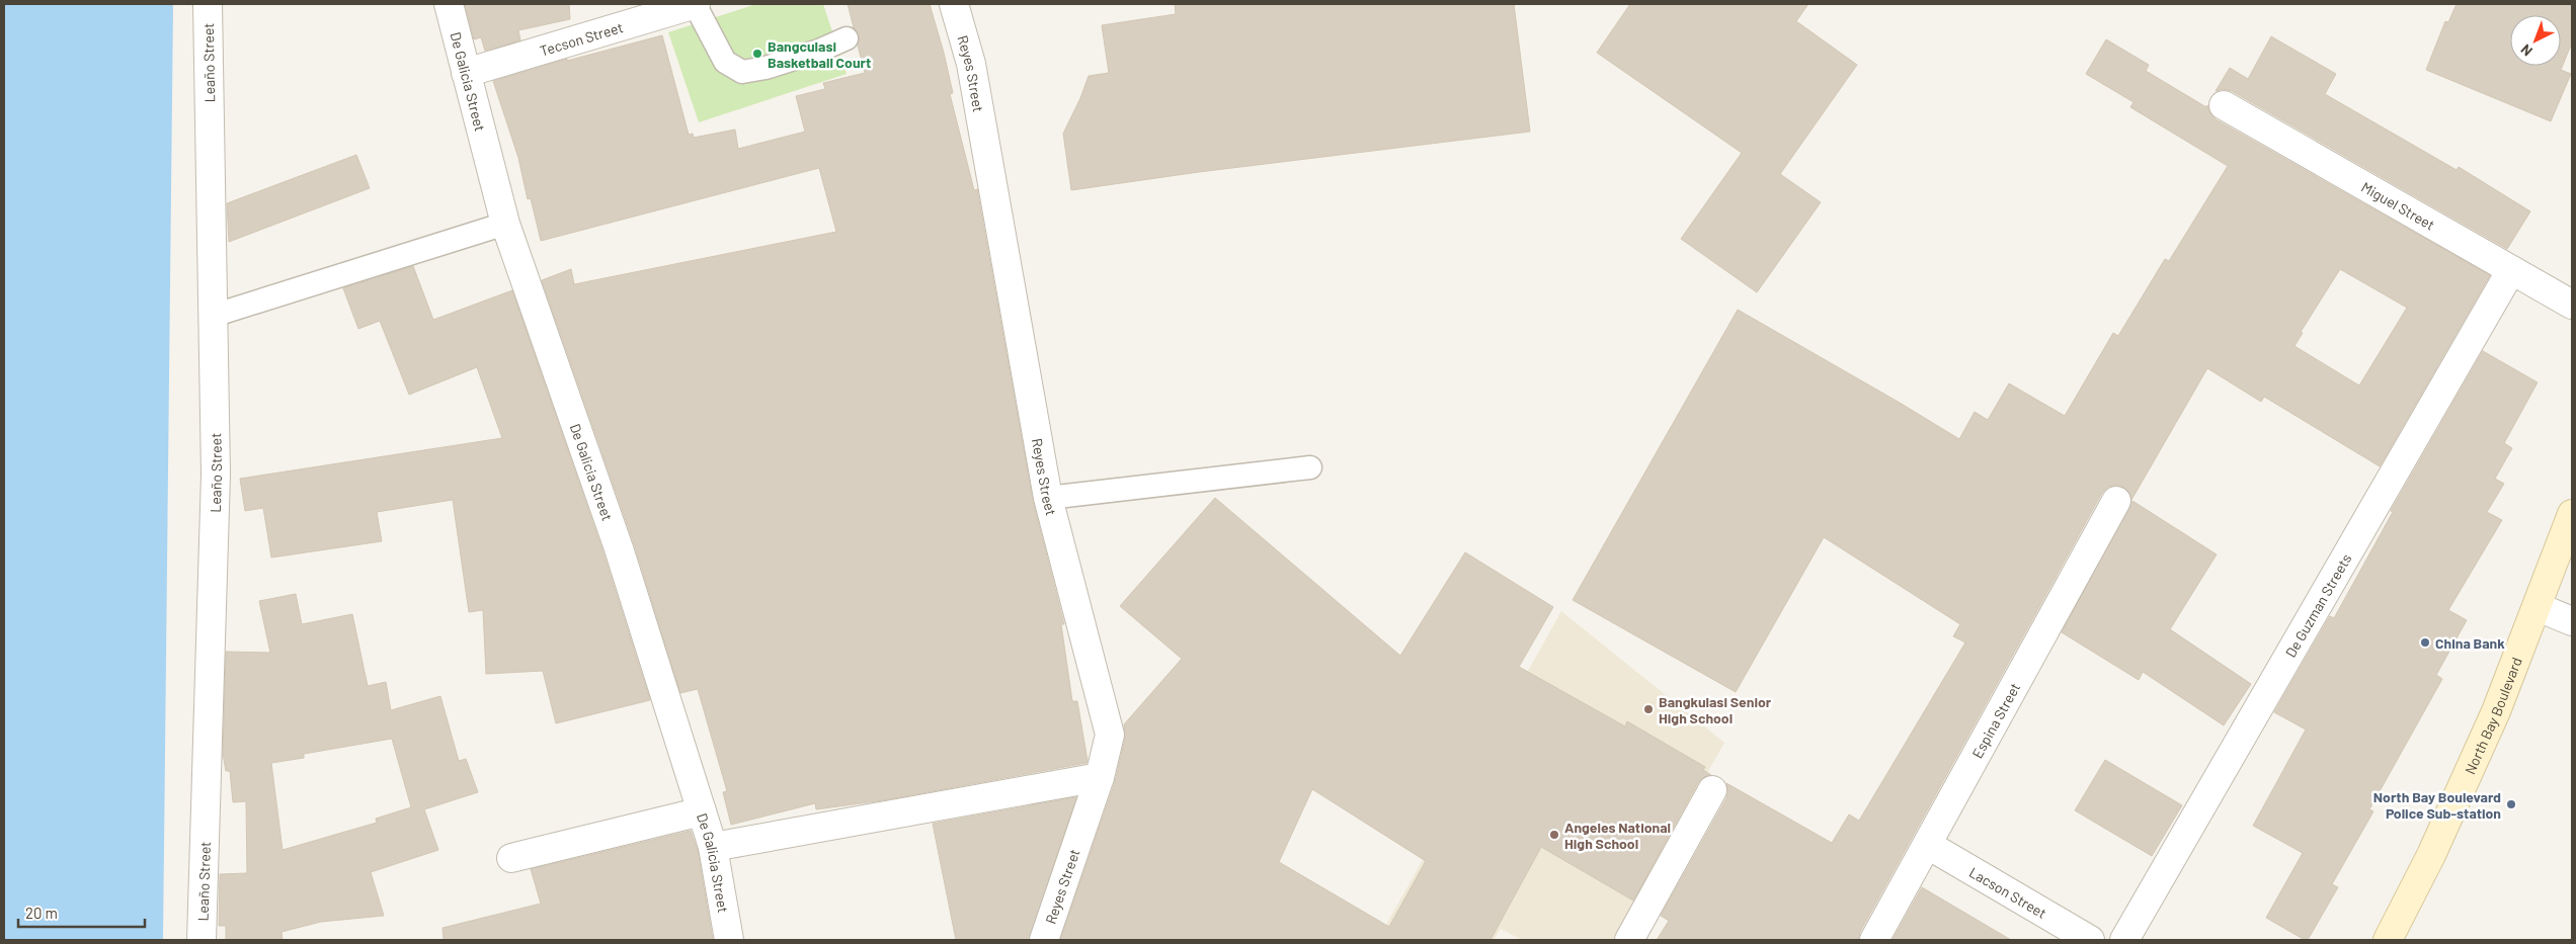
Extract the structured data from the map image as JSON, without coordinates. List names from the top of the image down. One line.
{"streets":{"main road":["North Bay Boulevard"],"street":["Tecson Street","Leaño Street","Reyes Street","De Galicia Street","Miguel Street","De Guzman Streets","Espina Street","Lacson Street"]},"crossings":[["Tecson Street","De Galicia Street"],["Miguel Street","De Guzman Streets"],["Espina Street","Lacson Street"]],"places":["Bangculasi Basketball Court","China Bank","Bangkulasi Senior High School","North Bay Boulevard Police Sub-station","Angeles National High School"],"scale_bar":"20 m","north":"bottom left"}
